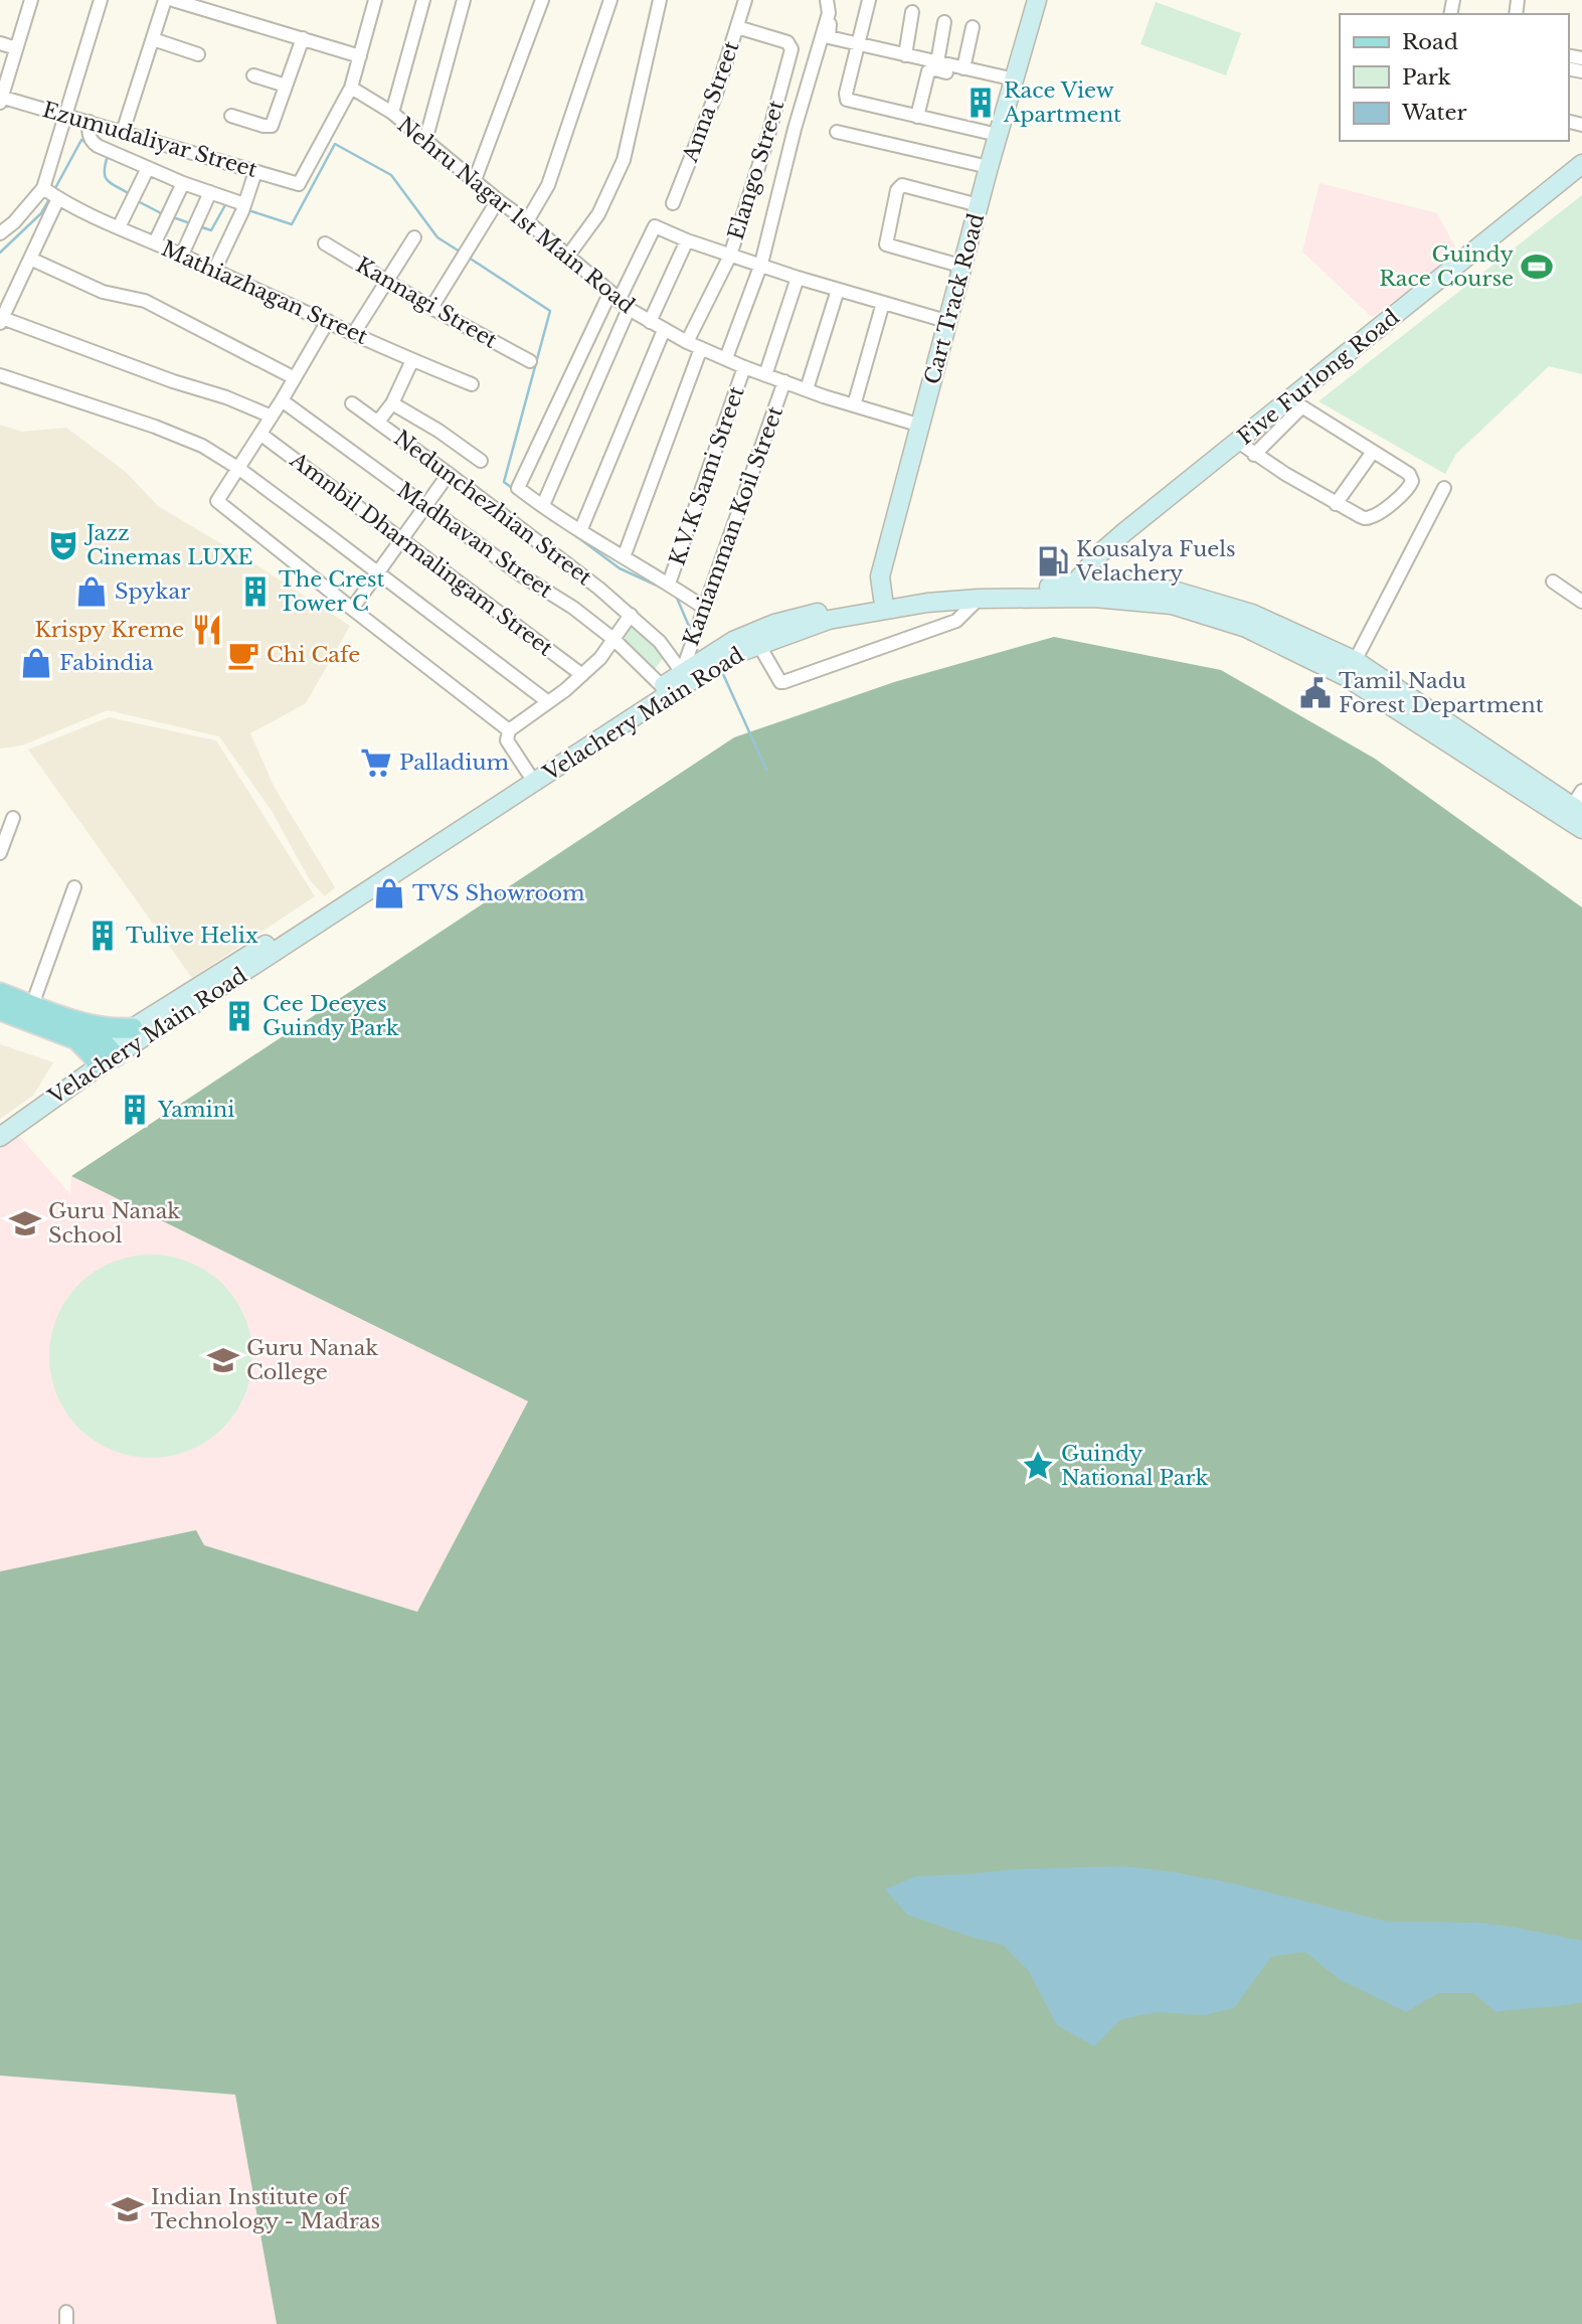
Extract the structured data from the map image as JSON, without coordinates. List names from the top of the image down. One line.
{"streets":{"main road":["Cart Track Road","Five Furlong Road","Velachery Main Road"],"street":["Anna Street","Ezumudaliyar Street","Elango Street","Nehru Nagar 1st Main Road","Mathiazhagan Street","Kannagi Street","K.V.K Sami Street","Nedunchezhian Street","Kaniamman Koil Street","Madhavan Street","Amnbil Dharmalingam Street"]},"crossings":[["Anna Street","Elango Street"],["Ezumudaliyar Street","Nehru Nagar 1st Main Road"],["Elango Street","Nehru Nagar 1st Main Road"],["Nehru Nagar 1st Main Road","Cart Track Road"],["Nehru Nagar 1st Main Road","K.V.K Sami Street"],["Nehru Nagar 1st Main Road","Kaniamman Koil Street"],["Cart Track Road","Velachery Main Road"],["Five Furlong Road","Velachery Main Road"],["Nedunchezhian Street","Kaniamman Koil Street"],["Nedunchezhian Street","Velachery Main Road"],["Kaniamman Koil Street","Velachery Main Road"],["Madhavan Street","Velachery Main Road"]],"places":{"building":["Race View Apartment","The Crest Tower C","Tulive Helix","Cee Deeyes Guindy Park","Yamini"],"sports":["Guindy Race Course"],"theatre":["Jazz Cinemas LUXE"],"fuel station":["Kousalya Fuels Velachery"],"shop":["Spykar","Fabindia","TVS Showroom"],"restaurant":["Krispy Kreme"],"cafe":["Chi Cafe"],"public building":["Tamil Nadu Forest Department"],"supermarket":["Palladium"],"school or university":["Guru Nanak School","Guru Nanak College","Indian Institute of Technology - Madras"],"place":["Guindy National Park"]},"legend":["Road","Park","Water"]}
